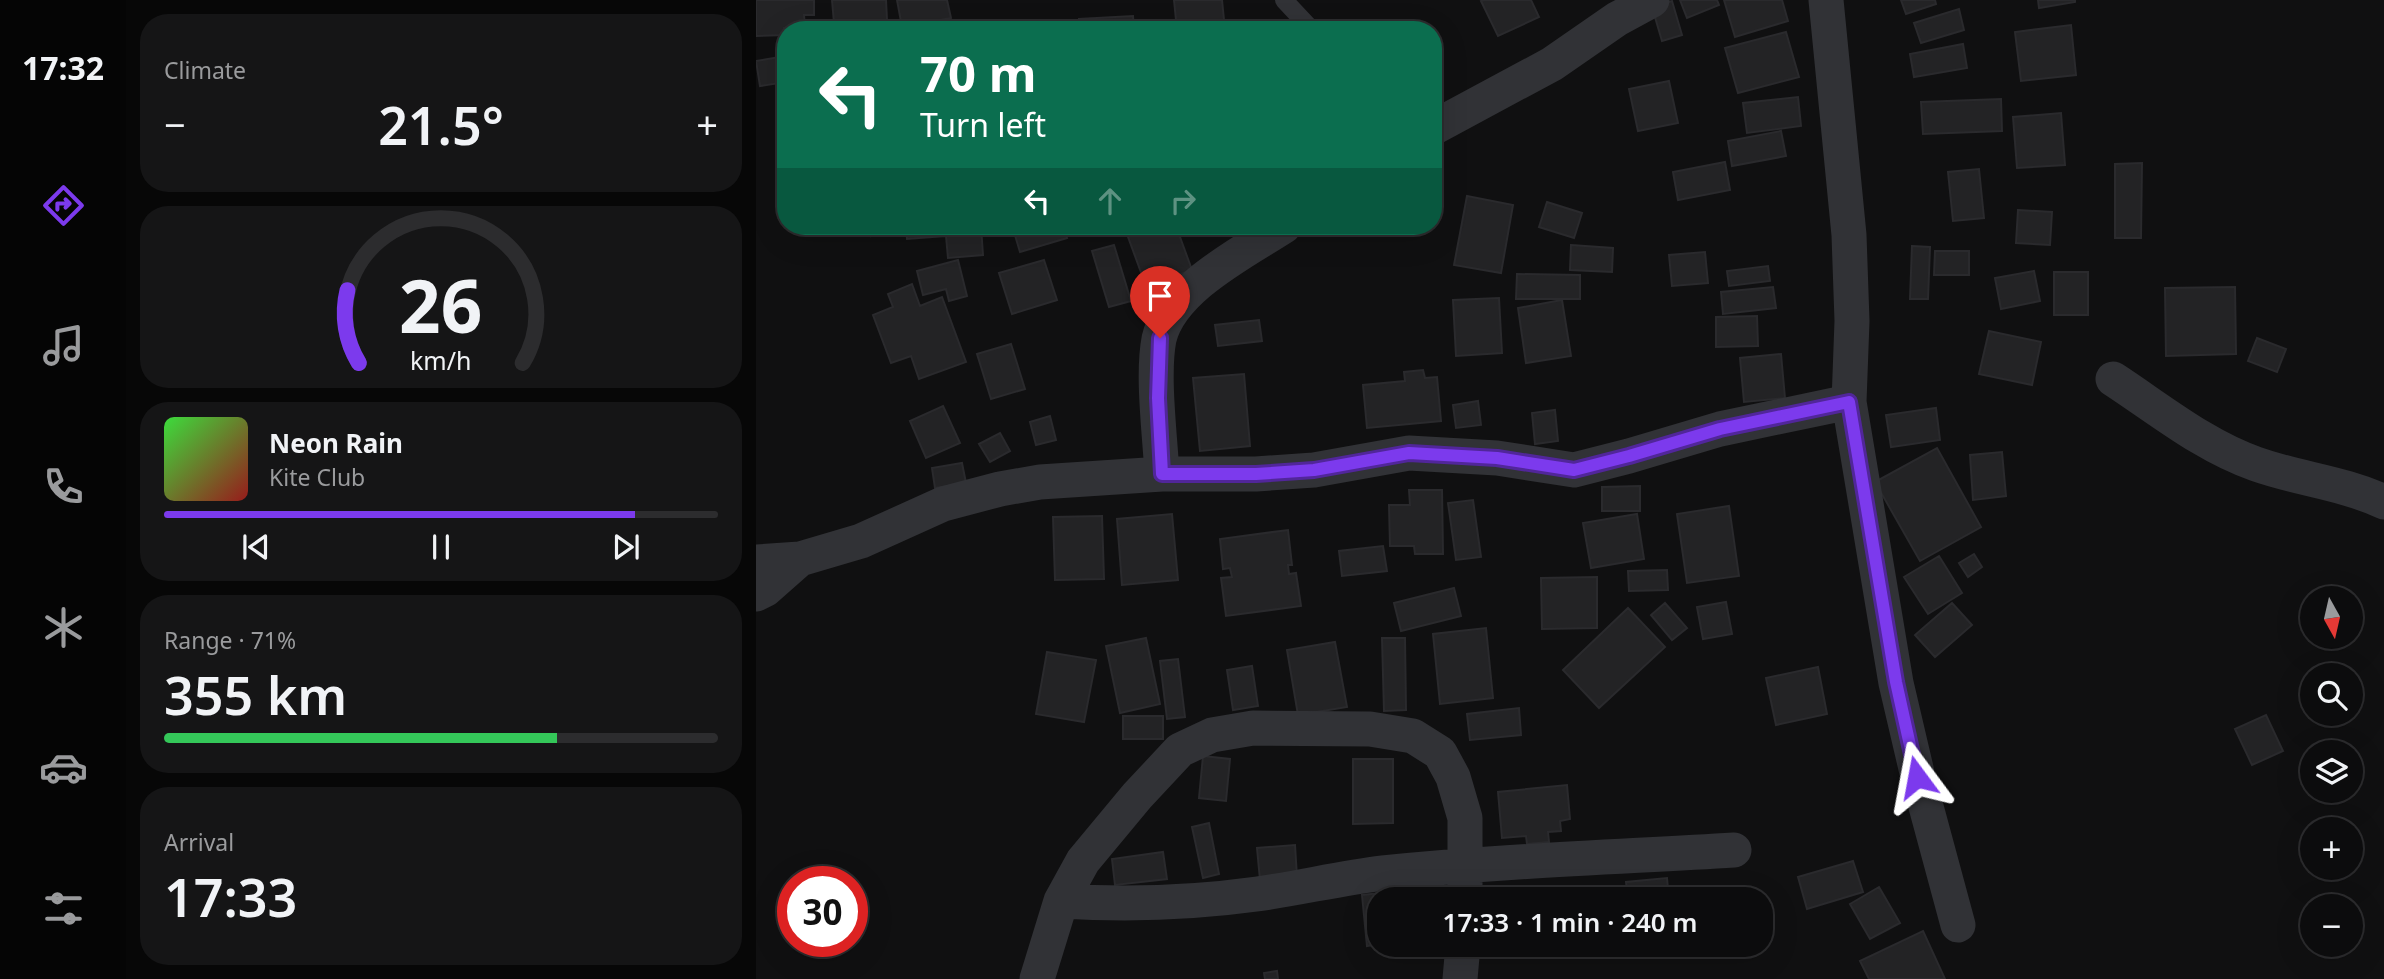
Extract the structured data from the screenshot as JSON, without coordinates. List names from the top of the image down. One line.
{"north":"bottom","page":{"tabs":"17:32","tile":["Climate",["Range · 71%","355 km"],["Arrival","17:33"]],"turn":["70 m","Turn left"],"heat":["−","21.5°","+"],"song":["Neon Rain","Kite Club"],"map_buttons":["+","−"],"limit":"30","trip":"17:33 · 1 min · 240 m","gauge":["26","km/h"]}}
